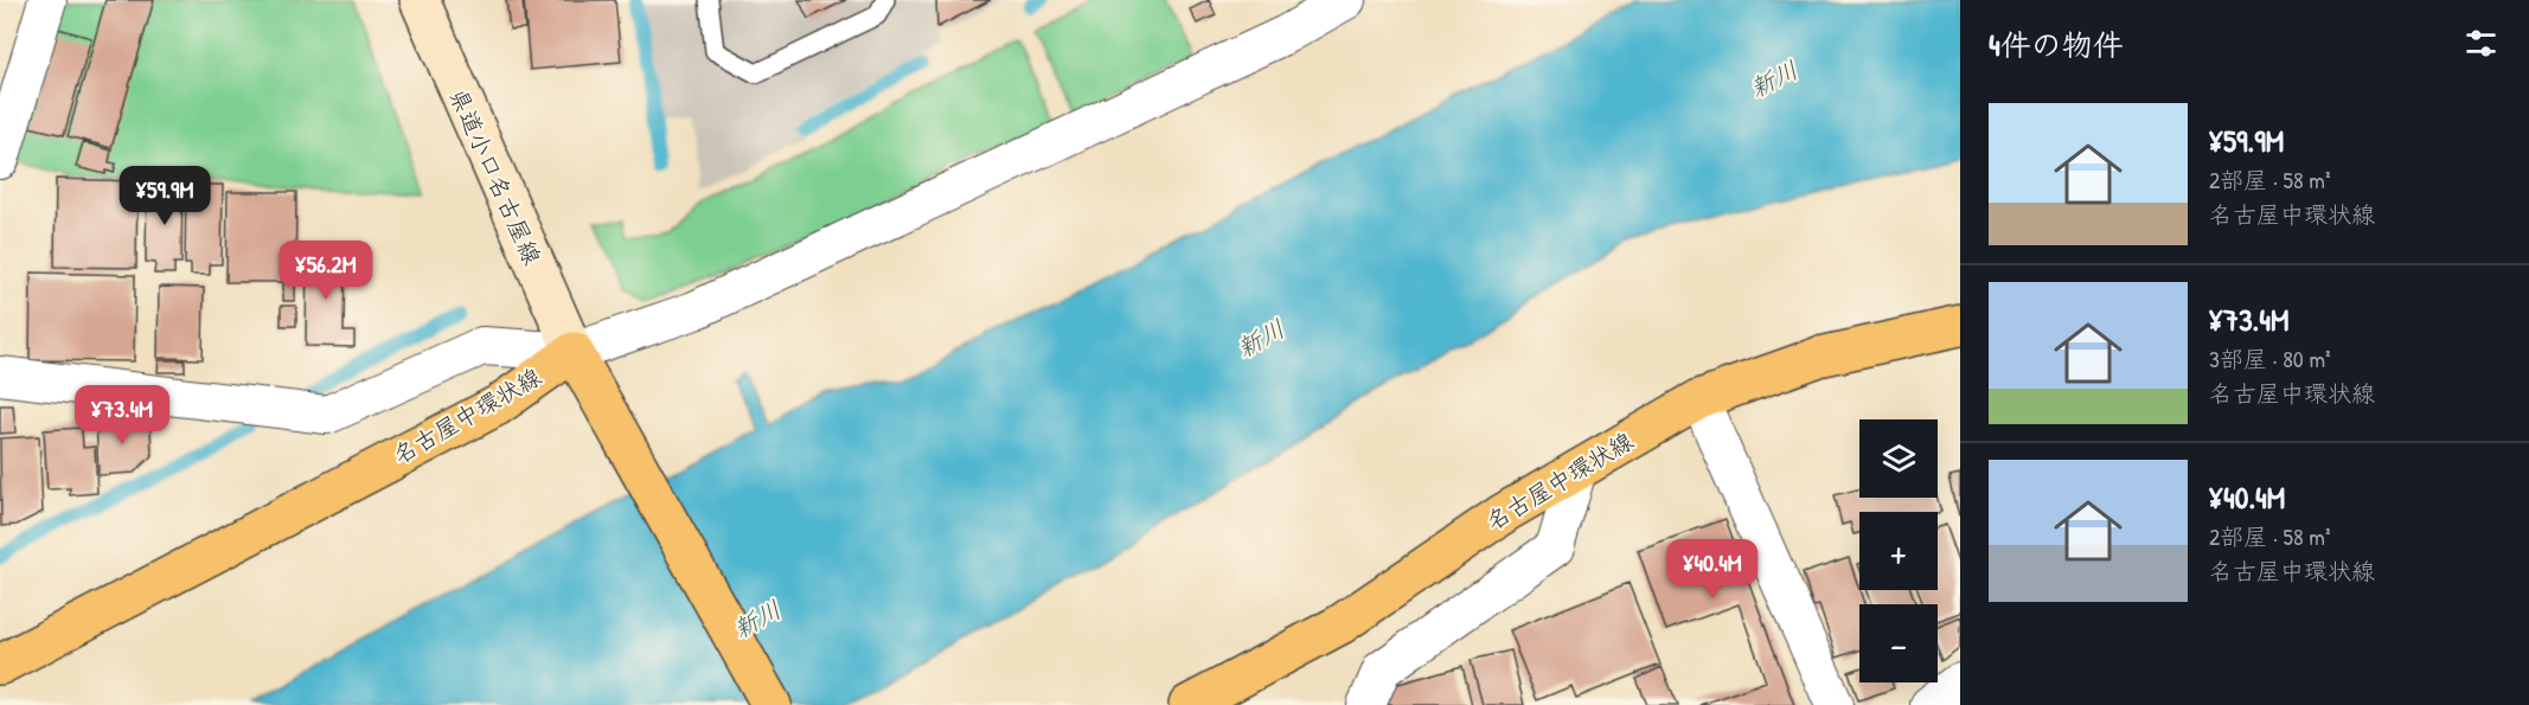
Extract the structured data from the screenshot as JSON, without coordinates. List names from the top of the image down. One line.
{"streets":{"main road":["県道小口名古屋線","名古屋中環状線"]},"crossings":[["県道小口名古屋線","名古屋中環状線"]],"water":["新川"],"page":{"heading":"4件の物件","list":[{"name":"¥59.9M","note":"2部屋 · 58 m² · 名古屋中環状線"},{"name":"¥73.4M","note":"3部屋 · 80 m² · 名古屋中環状線"},{"name":"¥40.4M","note":"2部屋 · 58 m² · 名古屋中環状線"}],"price":["¥59.9M","¥56.2M","¥73.4M","¥40.4M"],"map_buttons":["+","−"]}}
